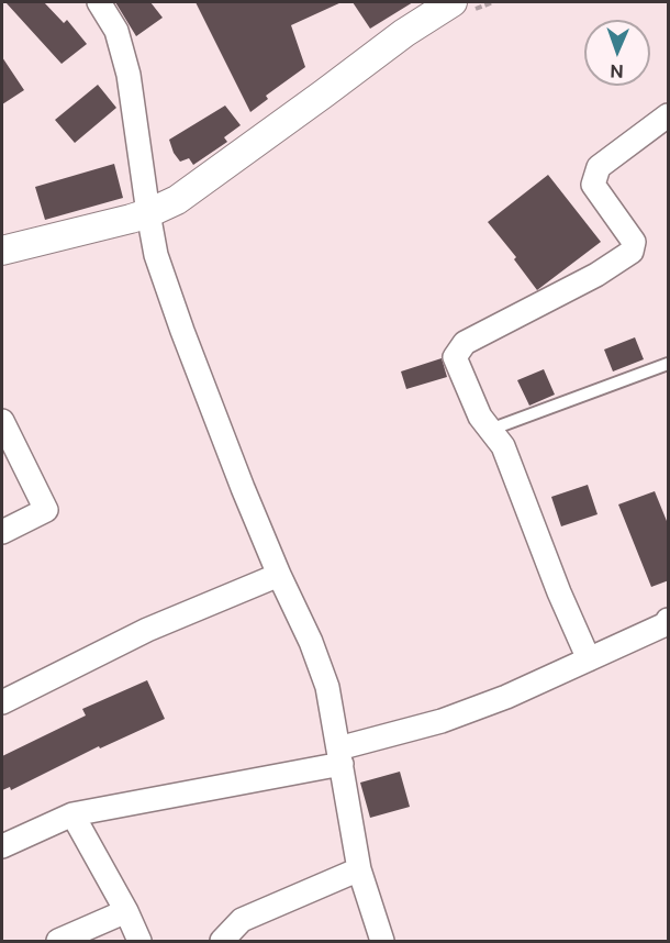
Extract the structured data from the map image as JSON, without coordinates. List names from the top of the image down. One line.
{"north":"bottom"}
